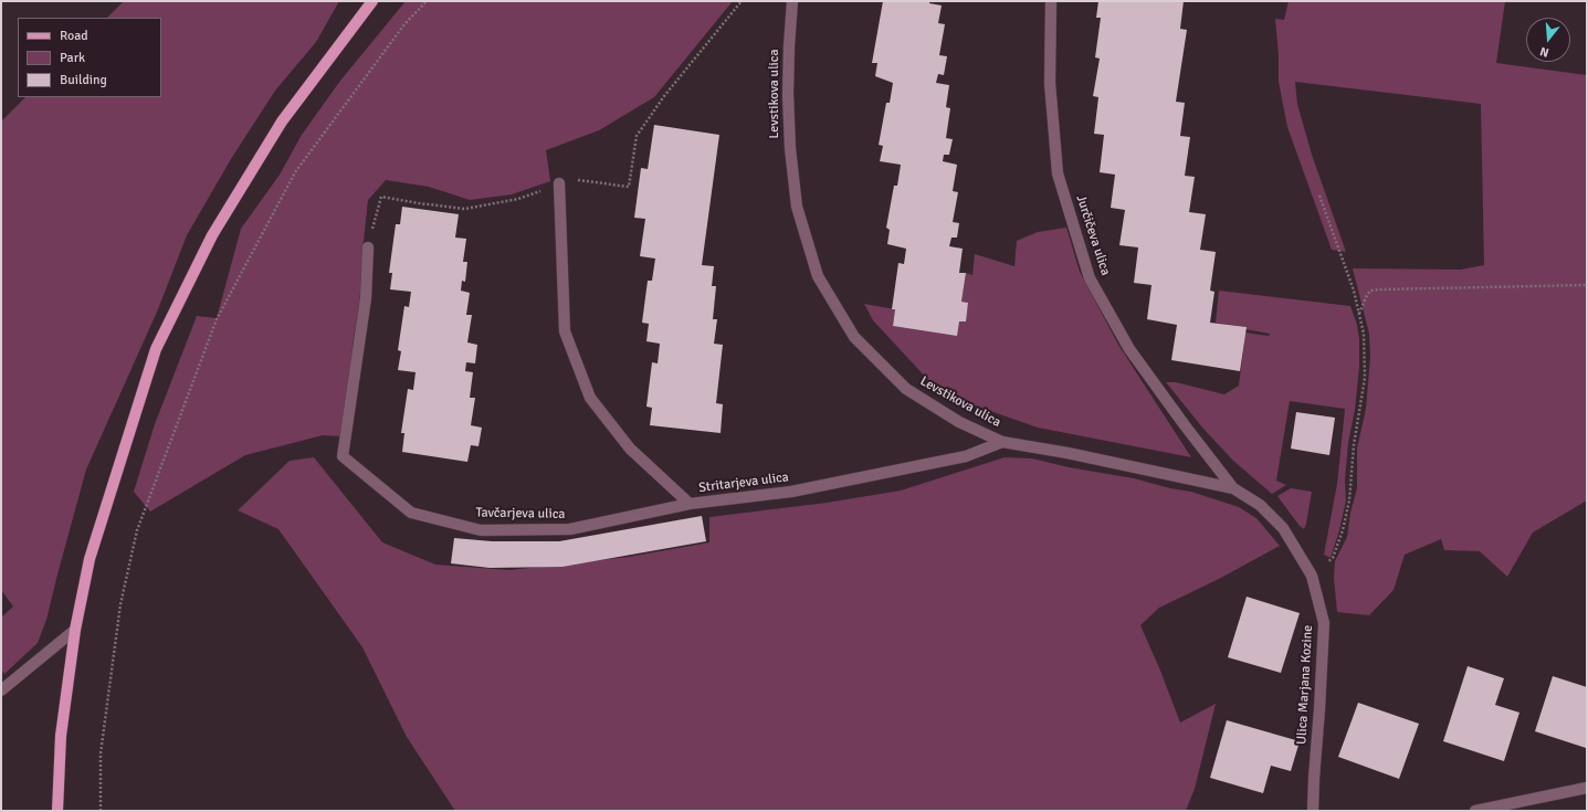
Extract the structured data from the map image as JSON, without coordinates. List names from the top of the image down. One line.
{"streets":{"street":["Levstikova ulica","Jurčičeva ulica","Stritarjeva ulica","Tavčarjeva ulica","Ulica Marjana Kozine"]},"crossings":[["Levstikova ulica","Jurčičeva ulica"],["Levstikova ulica","Stritarjeva ulica"],["Levstikova ulica","Ulica Marjana Kozine"],["Jurčičeva ulica","Ulica Marjana Kozine"],["Stritarjeva ulica","Tavčarjeva ulica"]],"legend":["Road","Park","Building"],"north":"bottom"}
